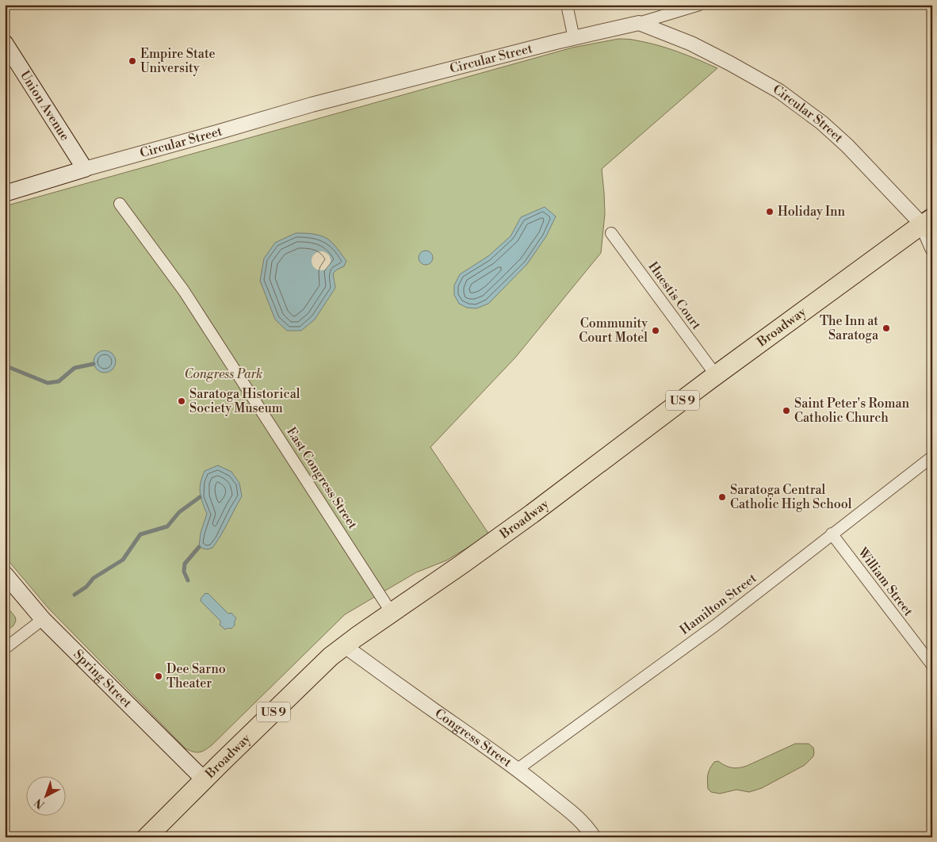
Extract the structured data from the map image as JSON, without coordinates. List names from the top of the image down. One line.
{"streets":{"highway":["Broadway","US 9"],"main road":["Circular Street","Union Avenue","Spring Street"],"street":["Huestis Court","East Congress Street","William Street","Hamilton Street","Congress Street"]},"crossings":[["Circular Street","Union Avenue"],["Circular Street","Broadway"],["Huestis Court","Broadway"],["Broadway","East Congress Street"],["Broadway","Spring Street"],["Broadway","Congress Street"],["William Street","Hamilton Street"],["Hamilton Street","Congress Street"]],"parks":["Congress Park"],"places":["Empire State University","Holiday Inn","The Inn at Saratoga","Community Court Motel","Saratoga Historical Society Museum","Saint Peter's Roman Catholic Church","Saratoga Central Catholic High School","Dee Sarno Theater"],"north":"bottom left"}
